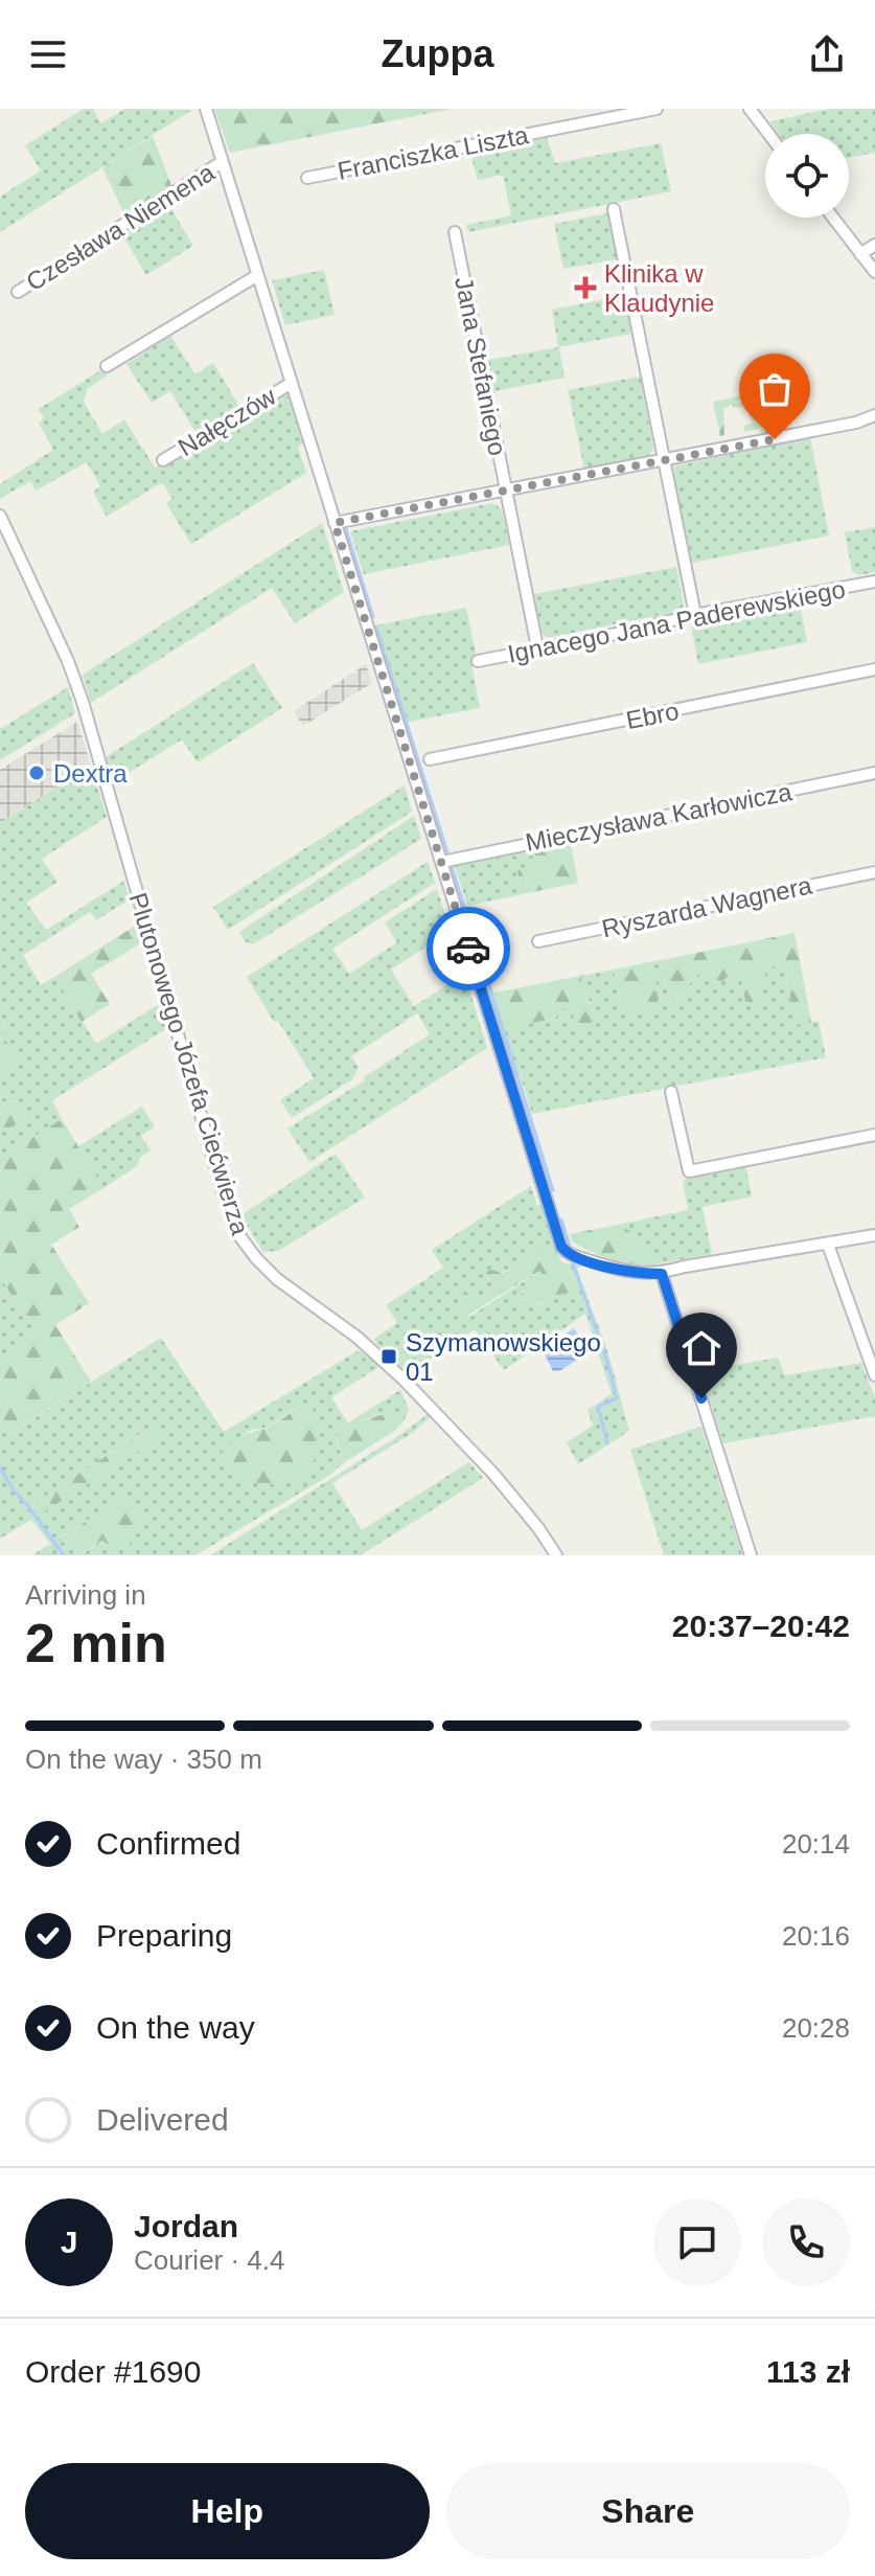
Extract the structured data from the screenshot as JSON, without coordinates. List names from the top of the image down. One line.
{"streets":{"street":["Franciszka Liszta","Czesława Niemena","Jana Stefaniego","Nałęczów","Ignacego Jana Paderewskiego","Ebro","Mieczysława Karłowicza","Ryszarda Wagnera","Plutonowego Józefa Ciećwierza"]},"crossings":[["Jana Stefaniego","Ignacego Jana Paderewskiego"]],"places":{"health":["Klinika w Klaudynie"],"other":["Dextra"],"transit":["Szymanowskiego 01"]},"page":{"header":"Zuppa","heading":["2 min","Arriving in","20:37–20:42"],"panel":["Jordan","Courier · 4.4","Order #1690","113 zł"],"bar":"On the way · 350 m","list":[["Confirmed","20:14"],["Preparing","20:16"],["On the way","20:28"],"Delivered"],"round":"J","buttons":["Help","Share"]}}
